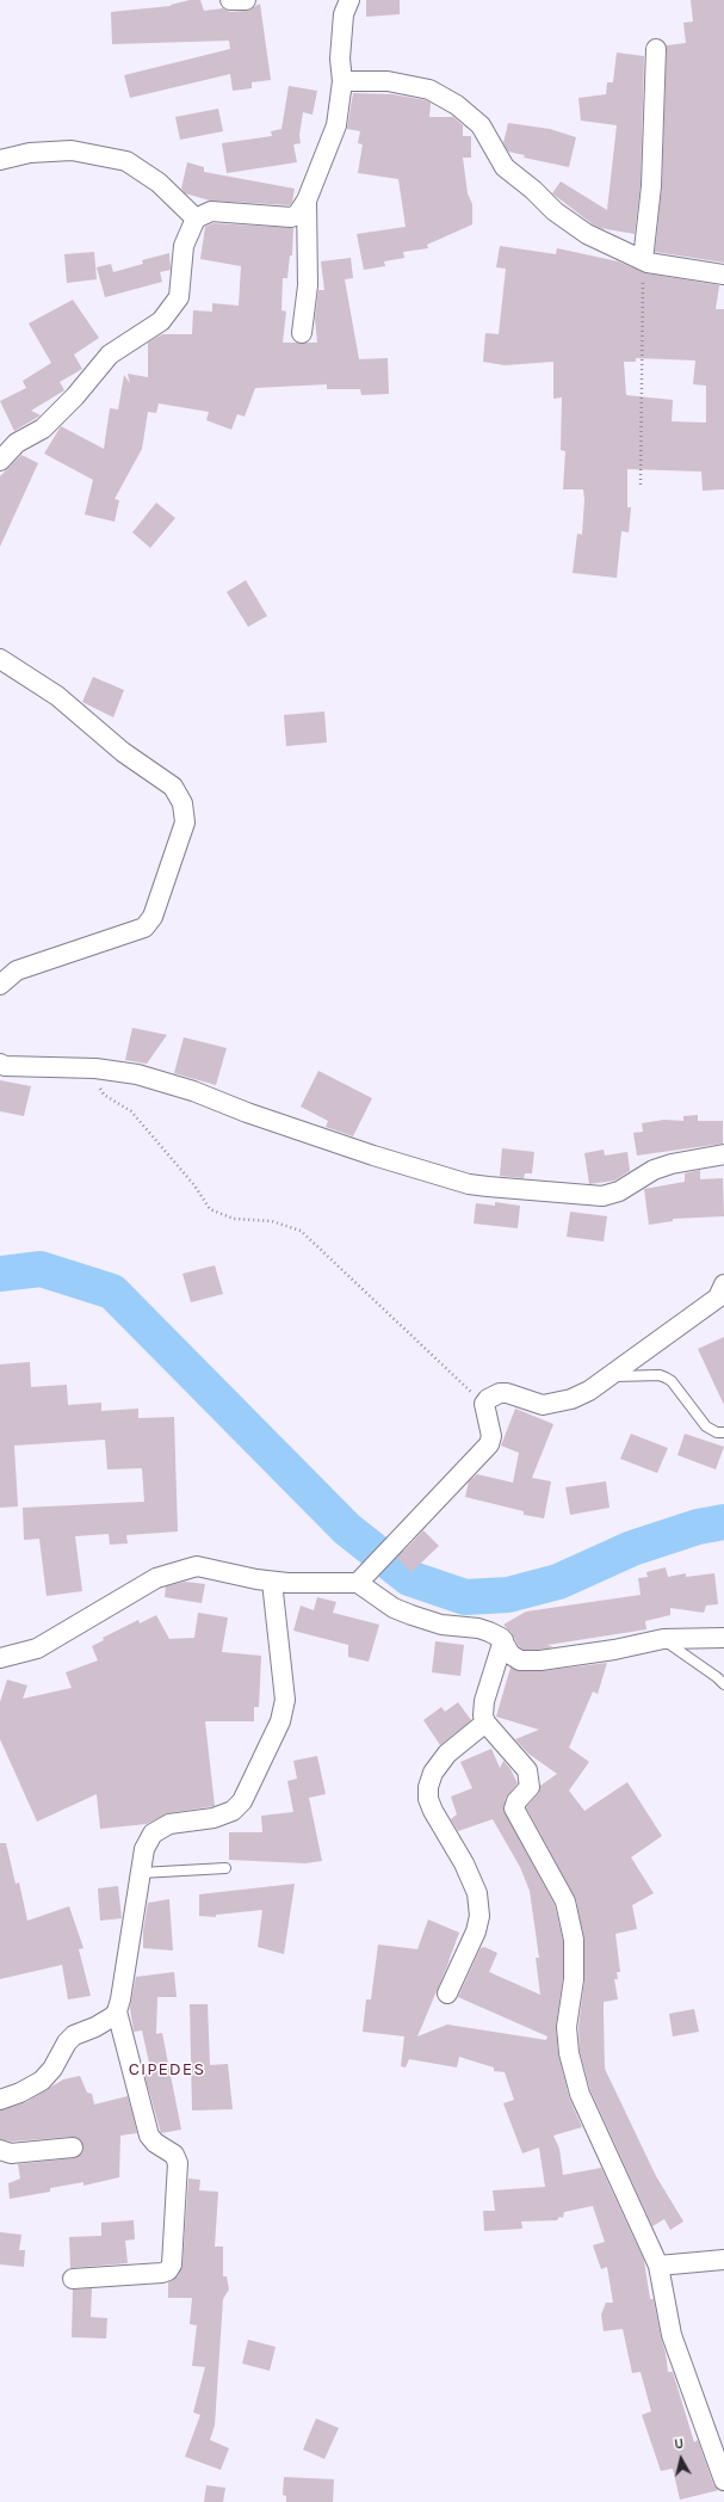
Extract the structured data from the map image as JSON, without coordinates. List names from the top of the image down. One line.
{"districts":["CIPEDES"],"north":"top"}
